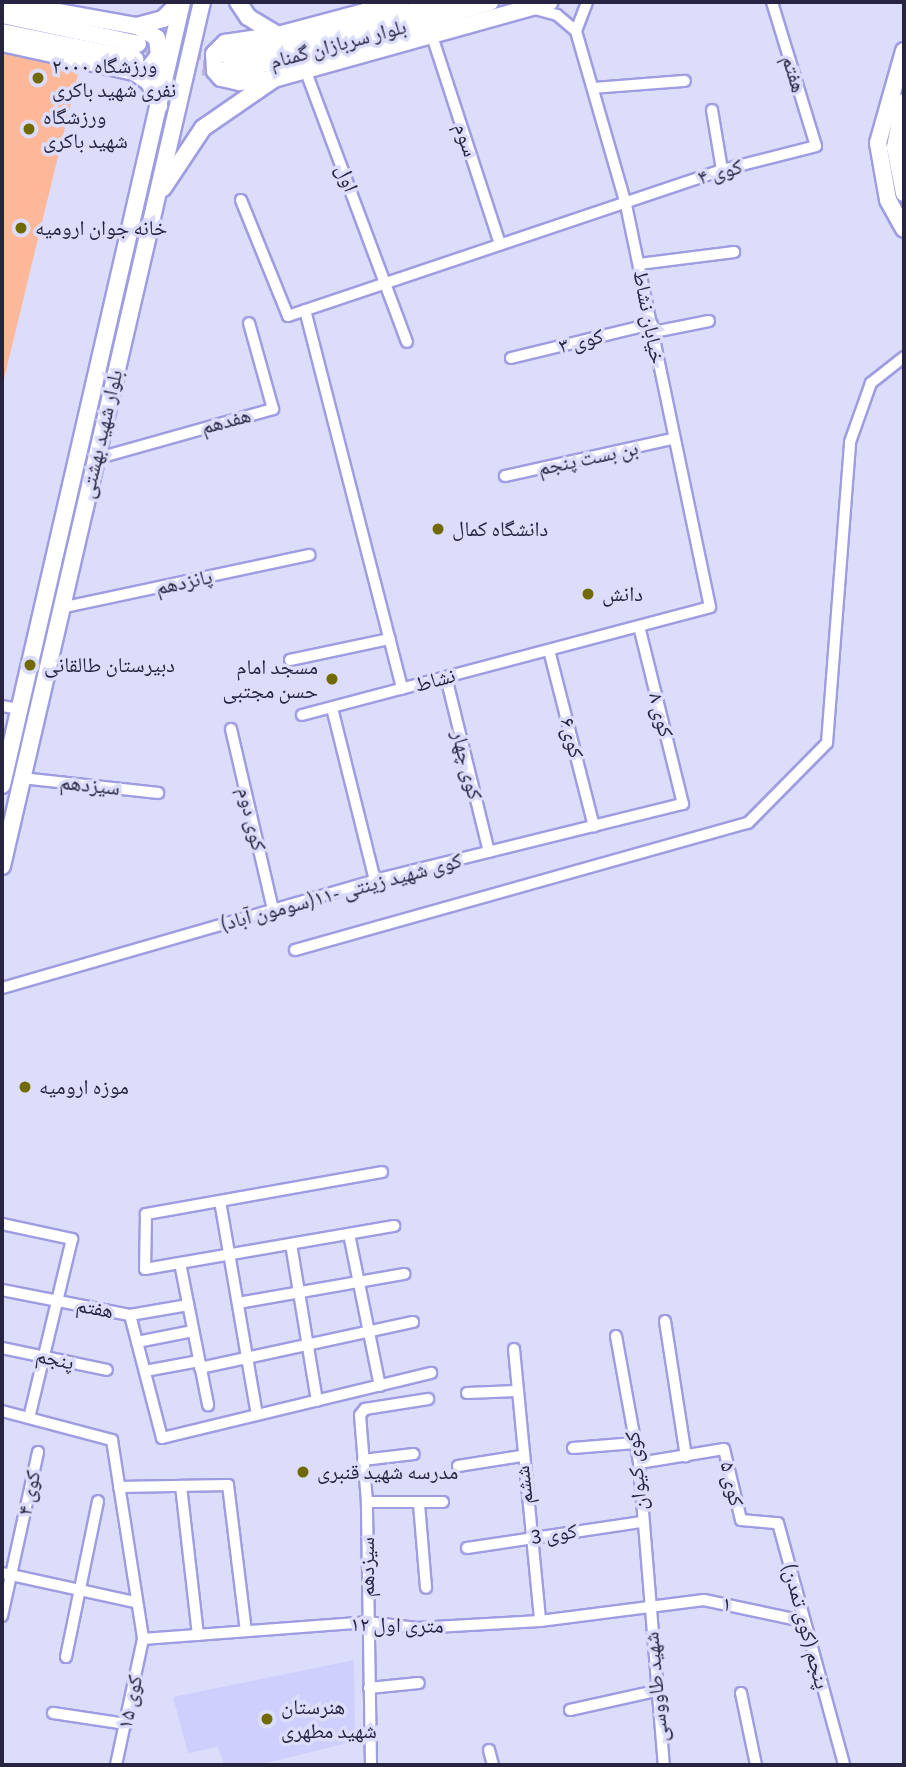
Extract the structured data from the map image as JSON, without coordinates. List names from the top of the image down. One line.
{"streets":{"main road":["بلوار سربازان گمنام","بلوار شهید بهشتی"],"street":["هفتم","سوم","کوی ۴","اول","خیابان نشاط","کوی ۳","هفدهم","بن بست پنجم","پانزدهم","نشاط","کوی ۸","کوی۶","کوی چهار","سیزدهم","کوی دوم","کوی شهید زینتی -۱۱(سومون آباد)","پنجم","کوی کیوان","کوی ۵","ششم","کوی 3","۱","۱۲ متری اول","پنجم (کوی تمدن)","شهید طاووسی","کوی ۱۵"]},"crossings":[["هفتم","کوی ۴"],["سوم","کوی ۴"],["کوی ۴","اول"],["کوی ۴","خیابان نشاط"],["خیابان نشاط","کوی ۳"],["خیابان نشاط","بن بست پنجم"],["خیابان نشاط","نشاط"],["هفدهم","بلوار شهید بهشتی"],["بلوار شهید بهشتی","پانزدهم"],["بلوار شهید بهشتی","سیزدهم"],["نشاط","کوی ۸"],["نشاط","کوی۶"],["نشاط","کوی چهار"],["کوی ۸","کوی شهید زینتی -۱۱(سومون آباد)"],["کوی۶","کوی شهید زینتی -۱۱(سومون آباد)"],["کوی چهار","کوی شهید زینتی -۱۱(سومون آباد)"],["سیزدهم","۱۲ متری اول"],["کوی دوم","کوی شهید زینتی -۱۱(سومون آباد)"],["کوی کیوان","کوی ۵"],["کوی کیوان","کوی 3"],["کوی کیوان","۱"],["کوی کیوان","۱۲ متری اول"],["کوی کیوان","شهید طاووسی"],["کوی ۵","پنجم (کوی تمدن)"],["ششم","کوی 3"],["ششم","۱۲ متری اول"],["۱","۱۲ متری اول"],["۱","پنجم (کوی تمدن)"],["۱","شهید طاووسی"],["۱۲ متری اول","شهید طاووسی"],["۱۲ متری اول","کوی ۱۵"]],"places":["ورزشگاه ۲۰۰۰ نفری شهید باکری","ورزشگاه شهید باکری","خانه جوان ارومیه","دانشگاه کمال","دانش","دبیرستان طالقانی","مسجد امام حسن مجتبی","موزه ارومیه","مدرسه شهید قنبری","هنرستان شهید مطهری"]}
